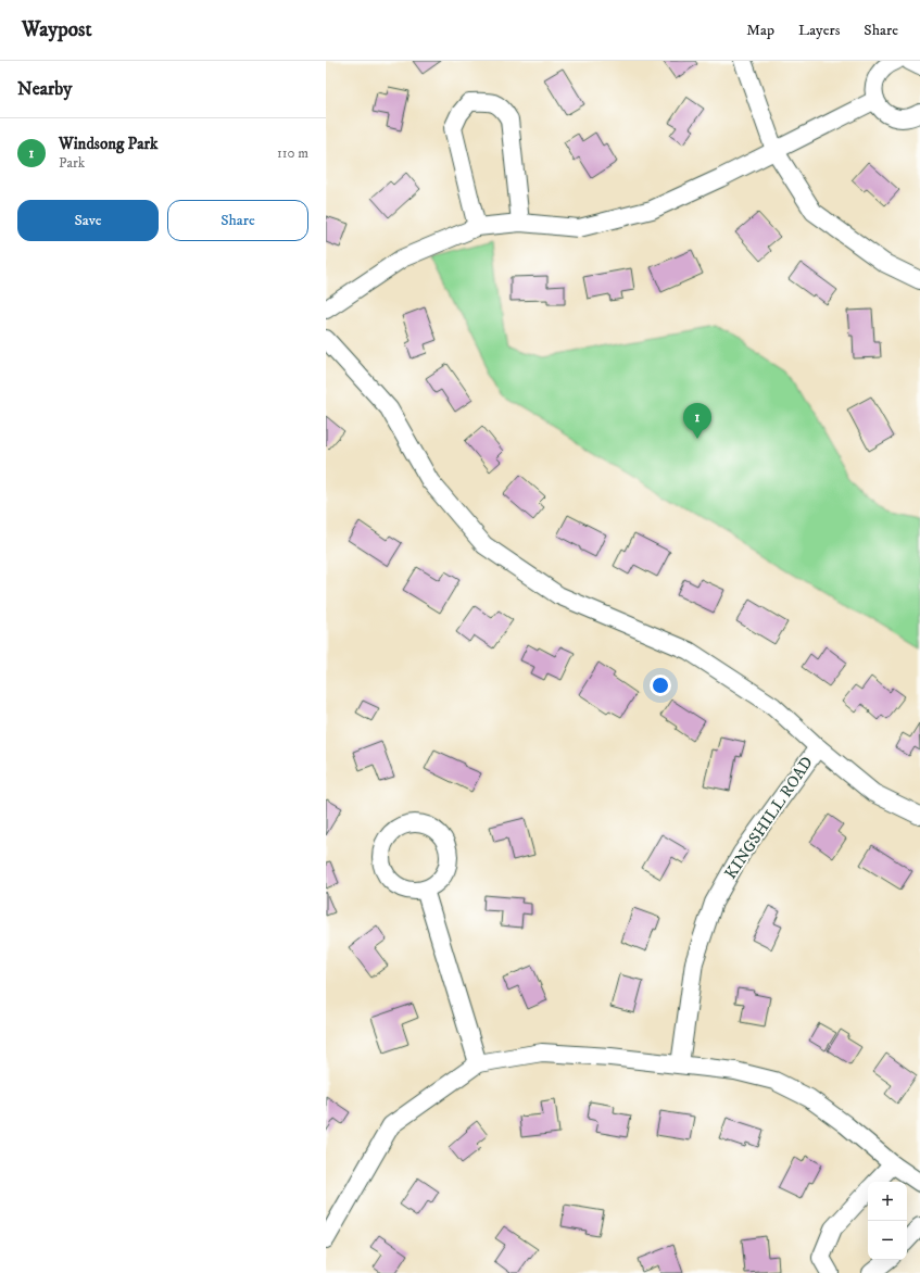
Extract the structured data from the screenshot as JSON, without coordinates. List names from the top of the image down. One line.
{"streets":{"street":["KINGSHILL ROAD"]},"page":{"header":"Waypost","nav":["Map","Layers","Share"],"heading":"Nearby","list":[{"mark":"1","name":"Windsong Park","note":"Park","value":"110 m"}],"buttons":["Save","Share"],"pins":"1","map_buttons":["+","−"]}}
